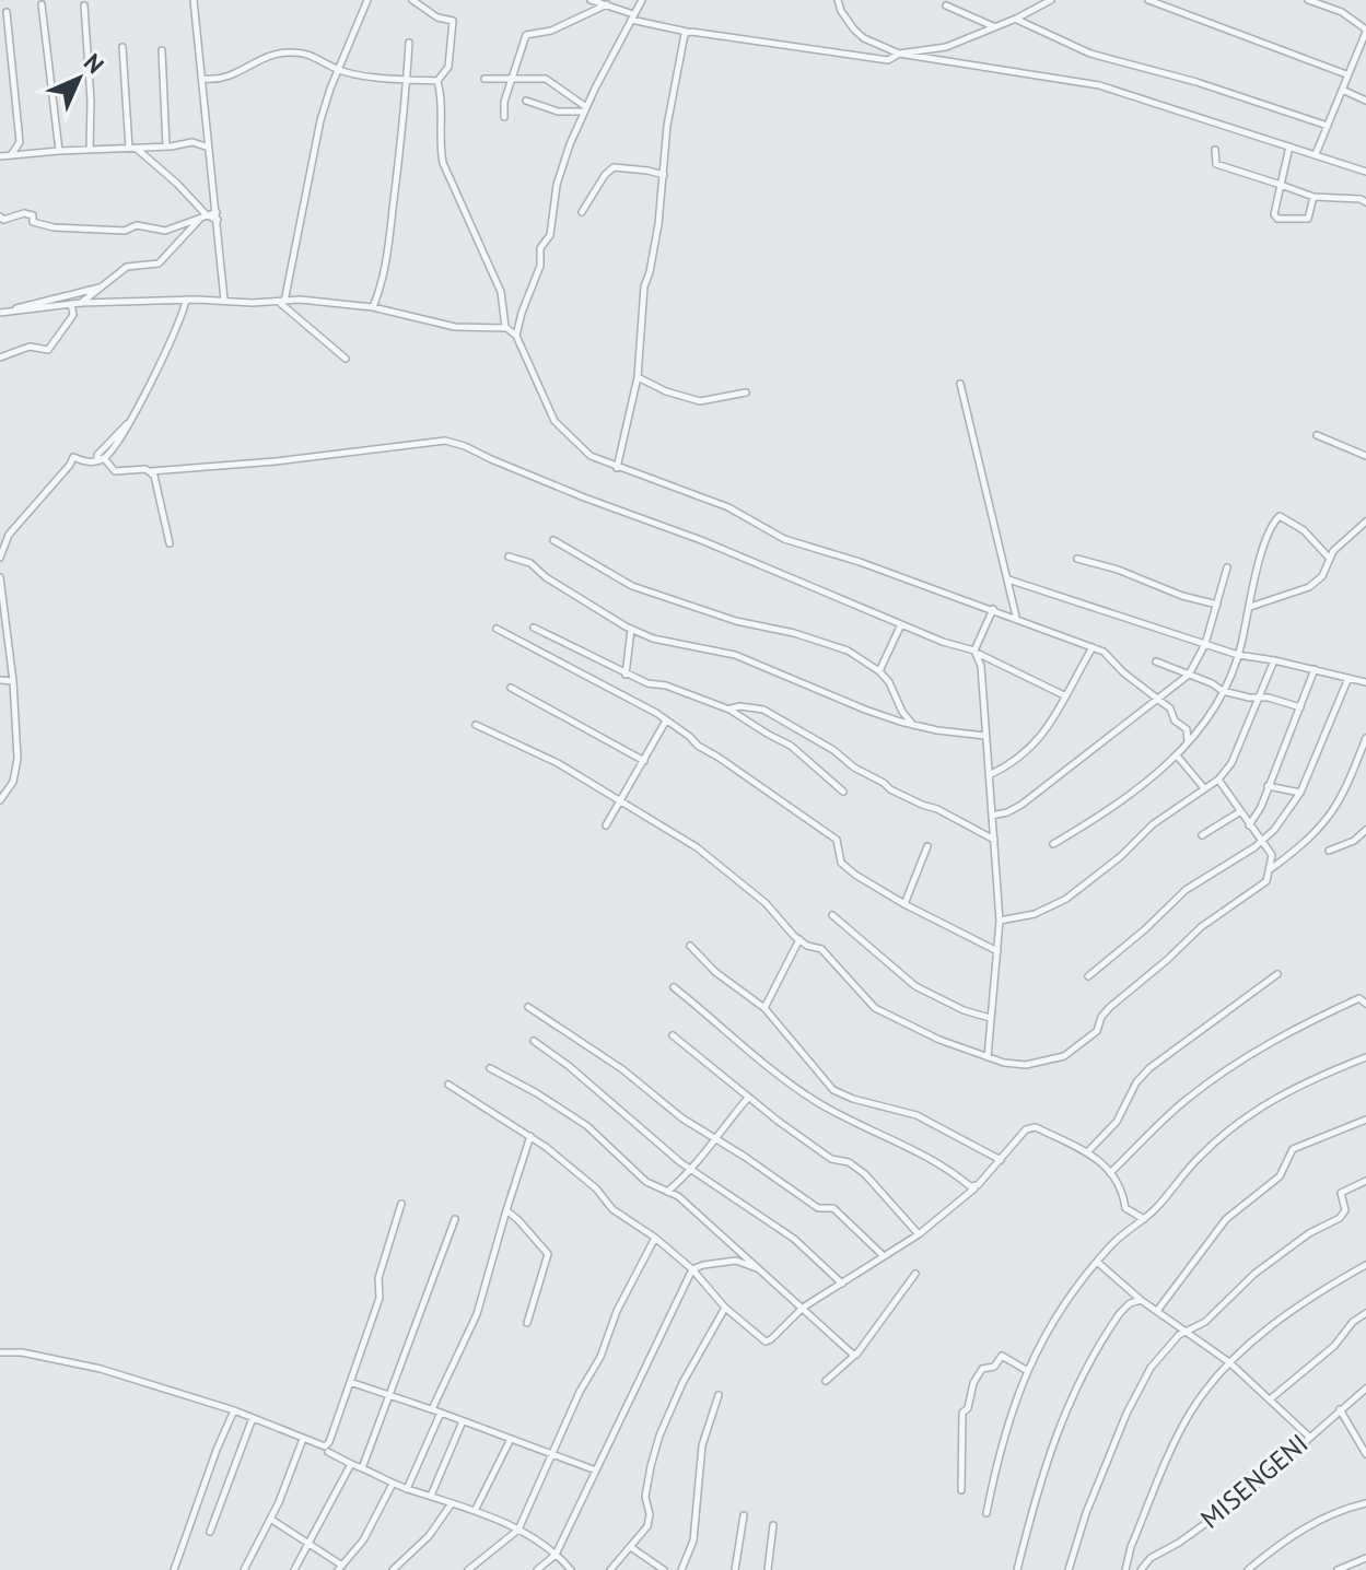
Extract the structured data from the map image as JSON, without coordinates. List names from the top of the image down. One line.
{"streets":{"street":["MISENGENI"]},"north":"top right"}
